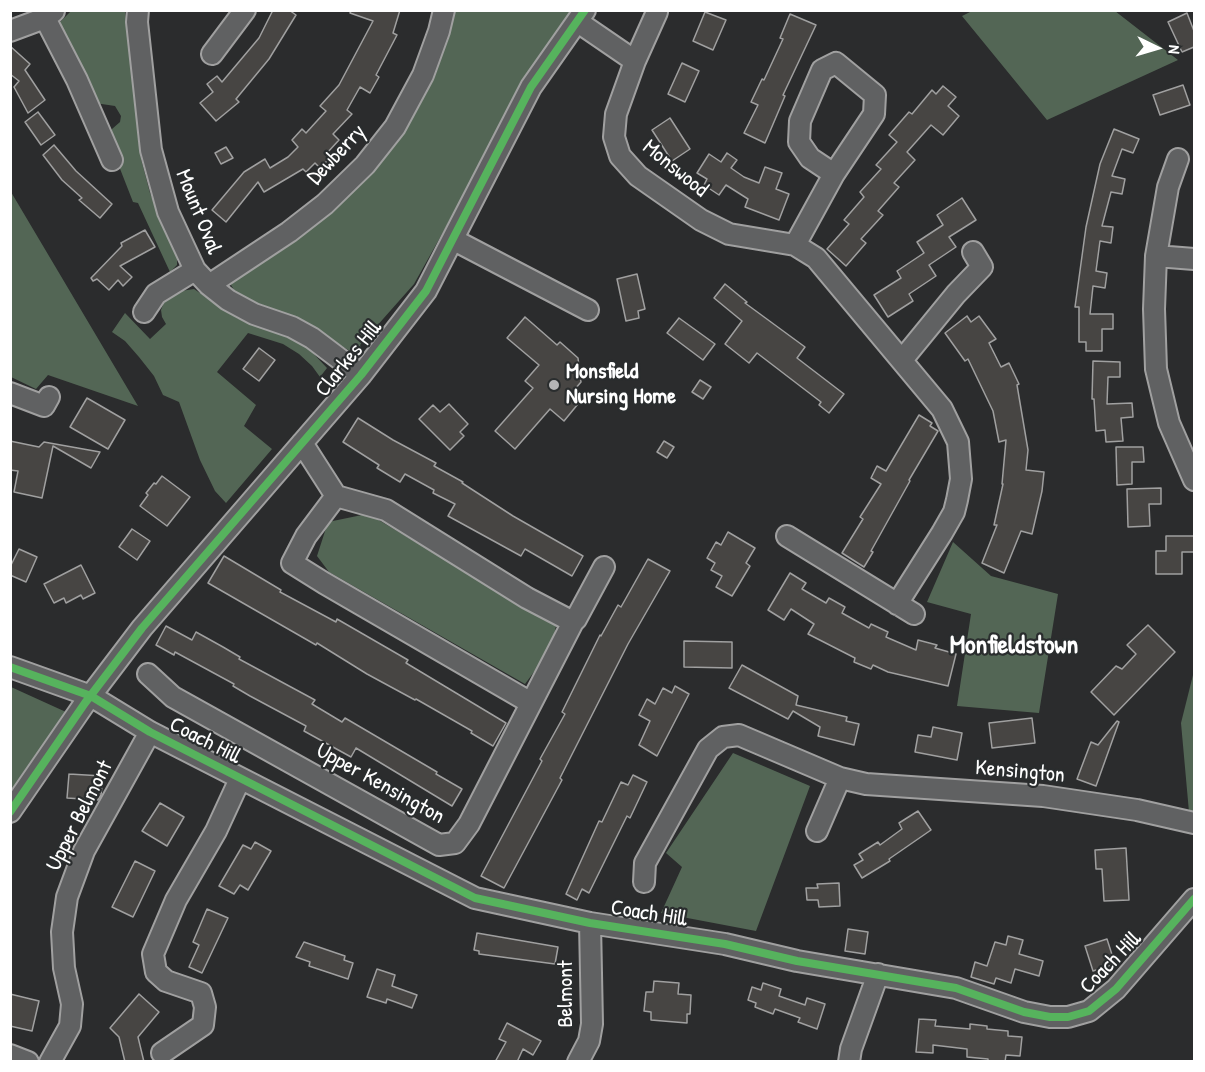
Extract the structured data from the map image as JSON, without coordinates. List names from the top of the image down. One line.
{"streets":{"street":["Dewberry","Monswood","Mount Oval","Clarkes Hill","Coach Hill","Kensington","Upper Kensington","Upper Belmont","Belmont"]},"crossings":[["Dewberry","Mount Oval"],["Mount Oval","Clarkes Hill"],["Clarkes Hill","Coach Hill"],["Coach Hill","Upper Belmont"],["Coach Hill","Belmont"]],"districts":["Monfieldstown"],"places":["Monsfield Nursing Home"],"north":"right"}
